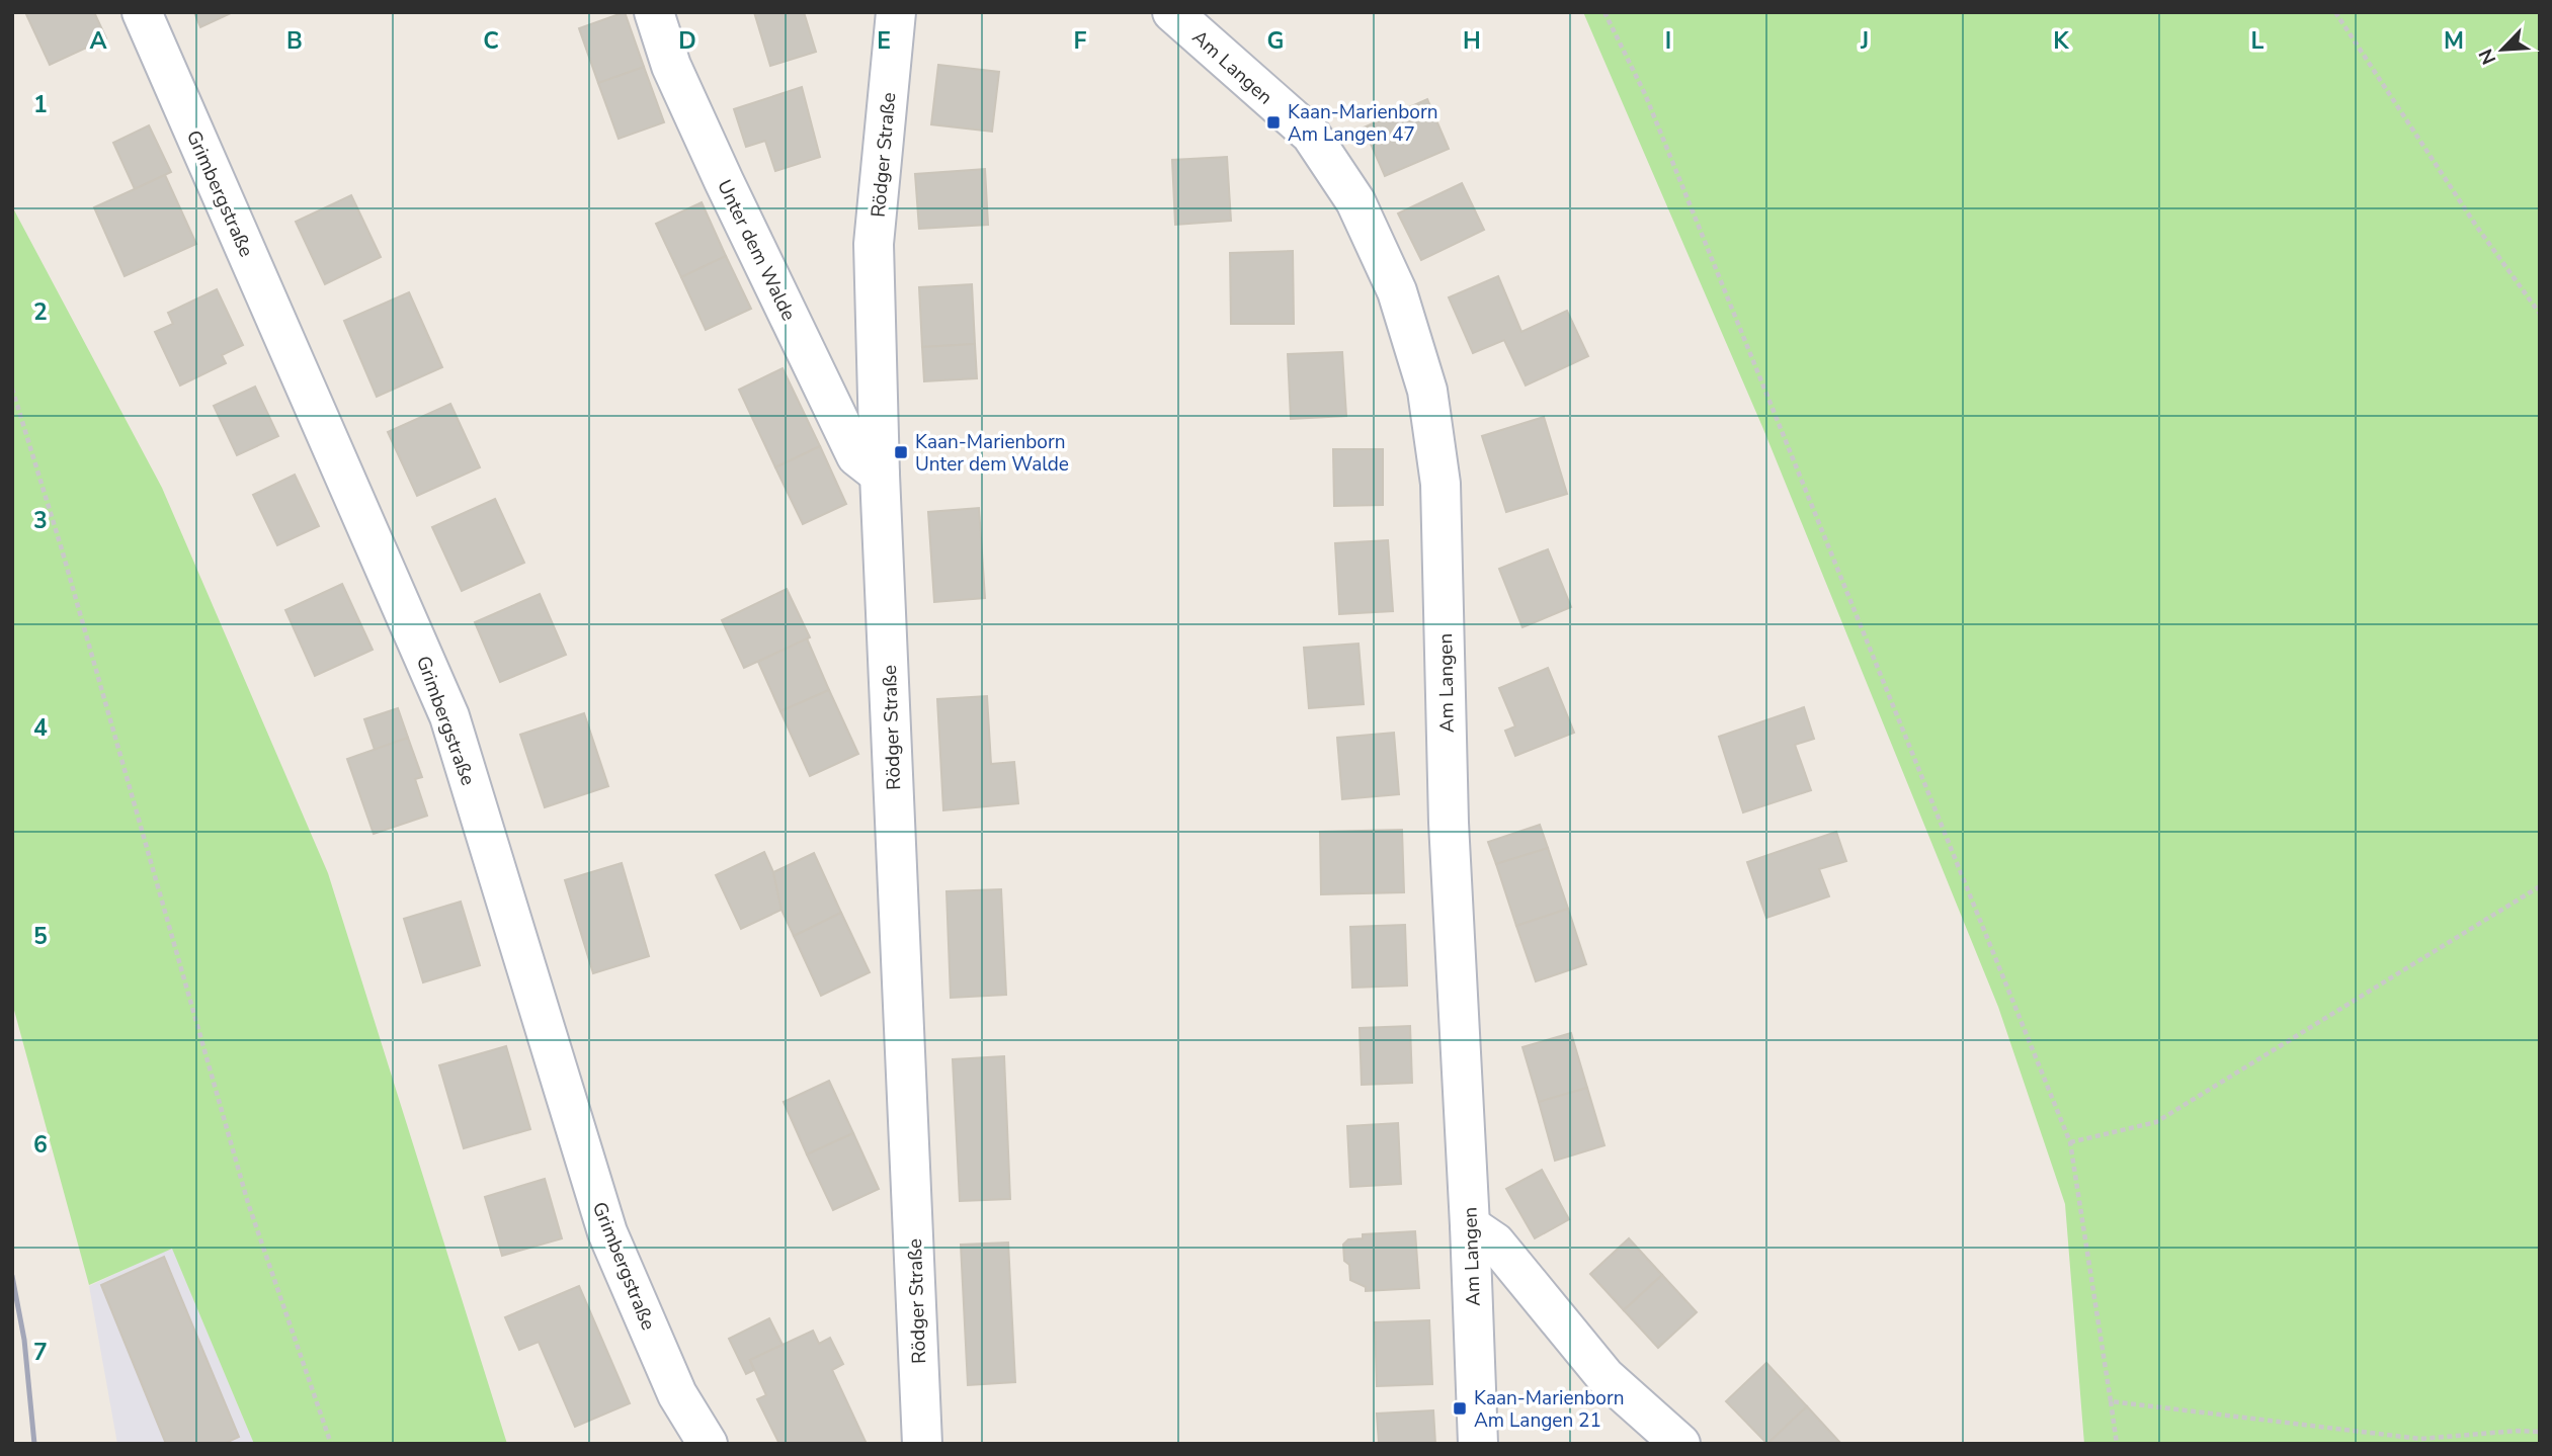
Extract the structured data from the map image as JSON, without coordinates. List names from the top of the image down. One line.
{"streets":{"street":["Am Langen","Rödger Straße","Grimbergstraße","Unter dem Walde"]},"crossings":[["Rödger Straße","Unter dem Walde"]],"places":{"transit":["Kaan-Marienborn Am Langen 47","Kaan-Marienborn Unter dem Walde","Kaan-Marienborn Am Langen 21"]},"north":"bottom left","grid":{"columns":["A","B","C","D","E","F","G","H","I","J","K","L","M"],"rows":["1","2","3","4","5","6","7"]}}
